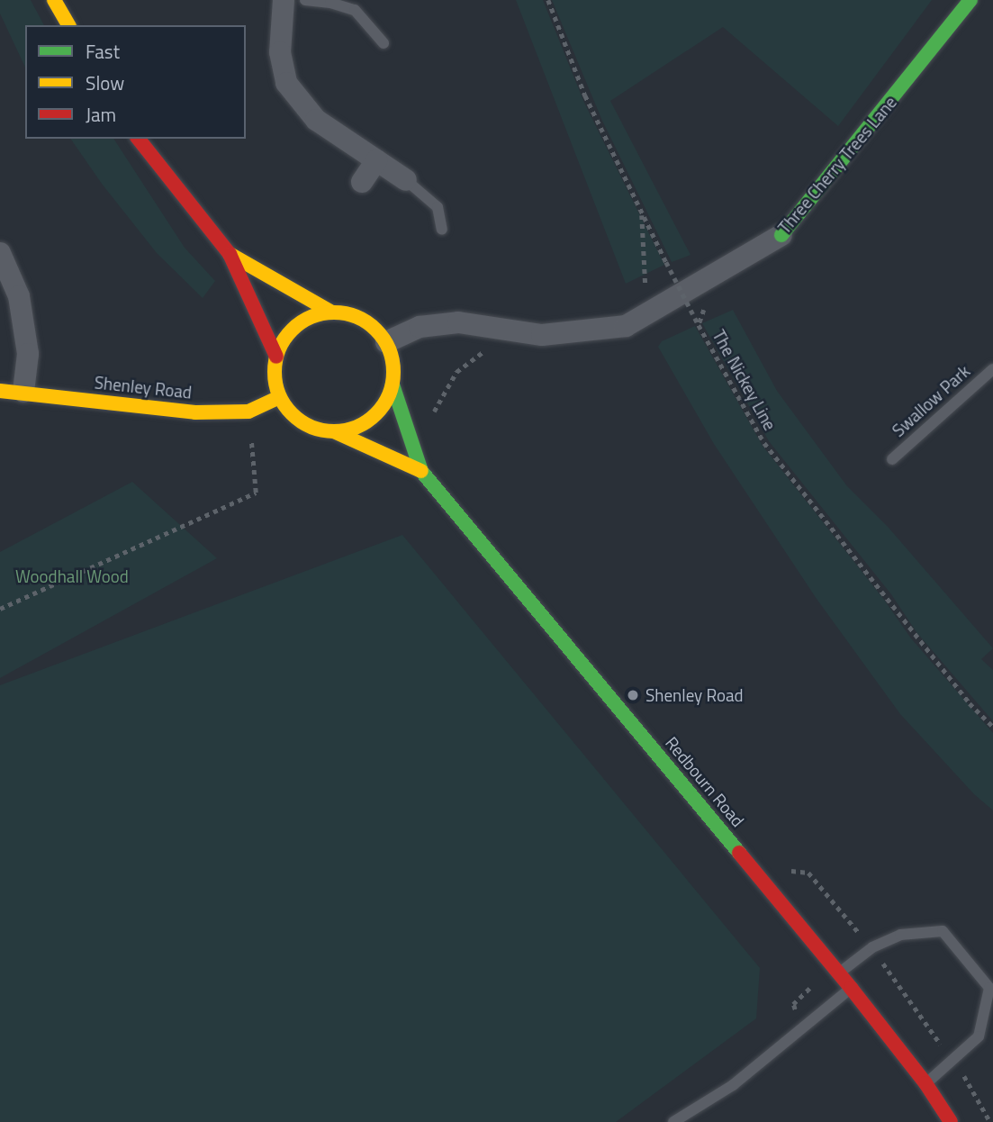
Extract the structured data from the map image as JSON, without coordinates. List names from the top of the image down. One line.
{"streets":{"main road":["Three Cherry Trees Lane","Shenley Road","Redbourn Road"],"lane":["Swallow Park"],"path":["The Nickey Line"]},"crossings":[["Three Cherry Trees Lane","Shenley Road"],["Three Cherry Trees Lane","Redbourn Road"],["Shenley Road","Redbourn Road"]],"parks":["Woodhall Wood"],"places":["Shenley Road"],"legend":["Fast","Slow","Jam"]}
